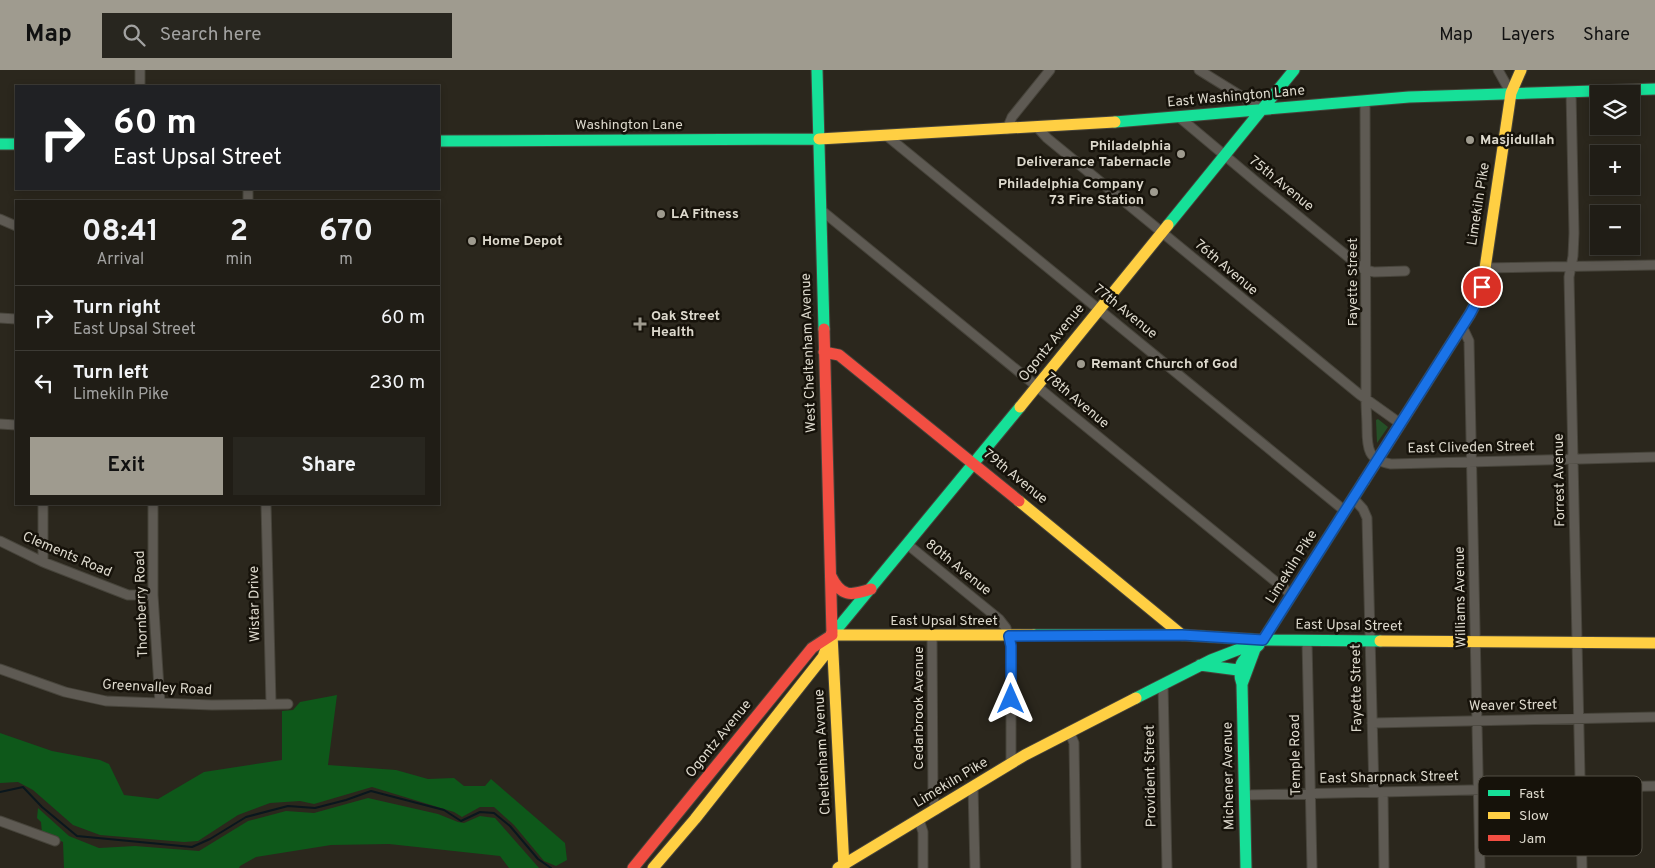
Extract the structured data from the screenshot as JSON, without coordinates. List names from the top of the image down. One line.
{"streets":{"main road":["East Washington Lane","Washington Lane","Limekiln Pike","Ogontz Avenue","West Cheltenham Avenue","79th Avenue","East Upsal Street","Cheltenham Avenue","Michener Avenue"],"street":["75th Avenue","76th Avenue","Fayette Street","77th Avenue","78th Avenue","East Cliveden Street","Forrest Avenue","Clements Road","80th Avenue","Williams Avenue","Thornberry Road","Wistar Drive","Greenvalley Road","Weaver Street","Cedarbrook Avenue","Temple Road","Provident Street","East Sharpnack Street"]},"crossings":[["East Washington Lane","Washington Lane"],["East Washington Lane","75th Avenue"],["East Washington Lane","Limekiln Pike"],["East Washington Lane","76th Avenue"],["East Washington Lane","Fayette Street"],["East Washington Lane","77th Avenue"],["East Washington Lane","Ogontz Avenue"],["East Washington Lane","West Cheltenham Avenue"],["East Washington Lane","Forrest Avenue"],["Washington Lane","West Cheltenham Avenue"],["75th Avenue","Fayette Street"],["75th Avenue","Ogontz Avenue"],["Limekiln Pike","76th Avenue"],["Limekiln Pike","Fayette Street"],["Limekiln Pike","77th Avenue"],["Limekiln Pike","78th Avenue"],["Limekiln Pike","East Cliveden Street"],["Limekiln Pike","Williams Avenue"],["Limekiln Pike","East Upsal Street"],["Limekiln Pike","Cedarbrook Avenue"],["Limekiln Pike","Cheltenham Avenue"],["Limekiln Pike","Provident Street"],["Limekiln Pike","Michener Avenue"],["76th Avenue","Fayette Street"],["76th Avenue","Ogontz Avenue"],["Fayette Street","East Cliveden Street"],["Fayette Street","East Upsal Street"],["Fayette Street","Weaver Street"],["Fayette Street","East Sharpnack Street"],["77th Avenue","Ogontz Avenue"],["Ogontz Avenue","West Cheltenham Avenue"],["Ogontz Avenue","78th Avenue"],["Ogontz Avenue","79th Avenue"],["Ogontz Avenue","80th Avenue"],["Ogontz Avenue","East Upsal Street"],["Ogontz Avenue","Cheltenham Avenue"],["West Cheltenham Avenue","78th Avenue"],["West Cheltenham Avenue","79th Avenue"],["West Cheltenham Avenue","East Upsal Street"],["West Cheltenham Avenue","Cheltenham Avenue"],["East Cliveden Street","Forrest Avenue"],["East Cliveden Street","Williams Avenue"],["79th Avenue","East Upsal Street"],["Forrest Avenue","East Upsal Street"],["Forrest Avenue","Weaver Street"],["Clements Road","Thornberry Road"],["80th Avenue","East Upsal Street"],["Williams Avenue","East Upsal Street"],["Williams Avenue","Weaver Street"],["Thornberry Road","Greenvalley Road"],["Wistar Drive","Greenvalley Road"],["East Upsal Street","Cedarbrook Avenue"],["East Upsal Street","Cheltenham Avenue"],["East Upsal Street","Temple Road"],["East Upsal Street","Michener Avenue"],["Temple Road","East Sharpnack Street"],["Michener Avenue","East Sharpnack Street"]],"places":{"other":["Masjidullah","Philadelphia Deliverance Tabernacle","Philadelphia Company 73 Fire Station","LA Fitness","Home Depot","Remant Church of God"],"health":["Oak Street Health"]},"legend":["Fast","Slow","Jam"],"page":{"header":"Map","search":"Search here","nav":["Map","Layers","Share"],"map_buttons":["+","−"],"turn":["60 m","East Upsal Street"],"eta":["08:41","Arrival","2","min","670","m"],"list":[{"name":"Turn right","note":"East Upsal Street","value":"60 m"},{"name":"Turn left","note":"Limekiln Pike","value":"230 m"}],"buttons":["Exit","Share"]}}
